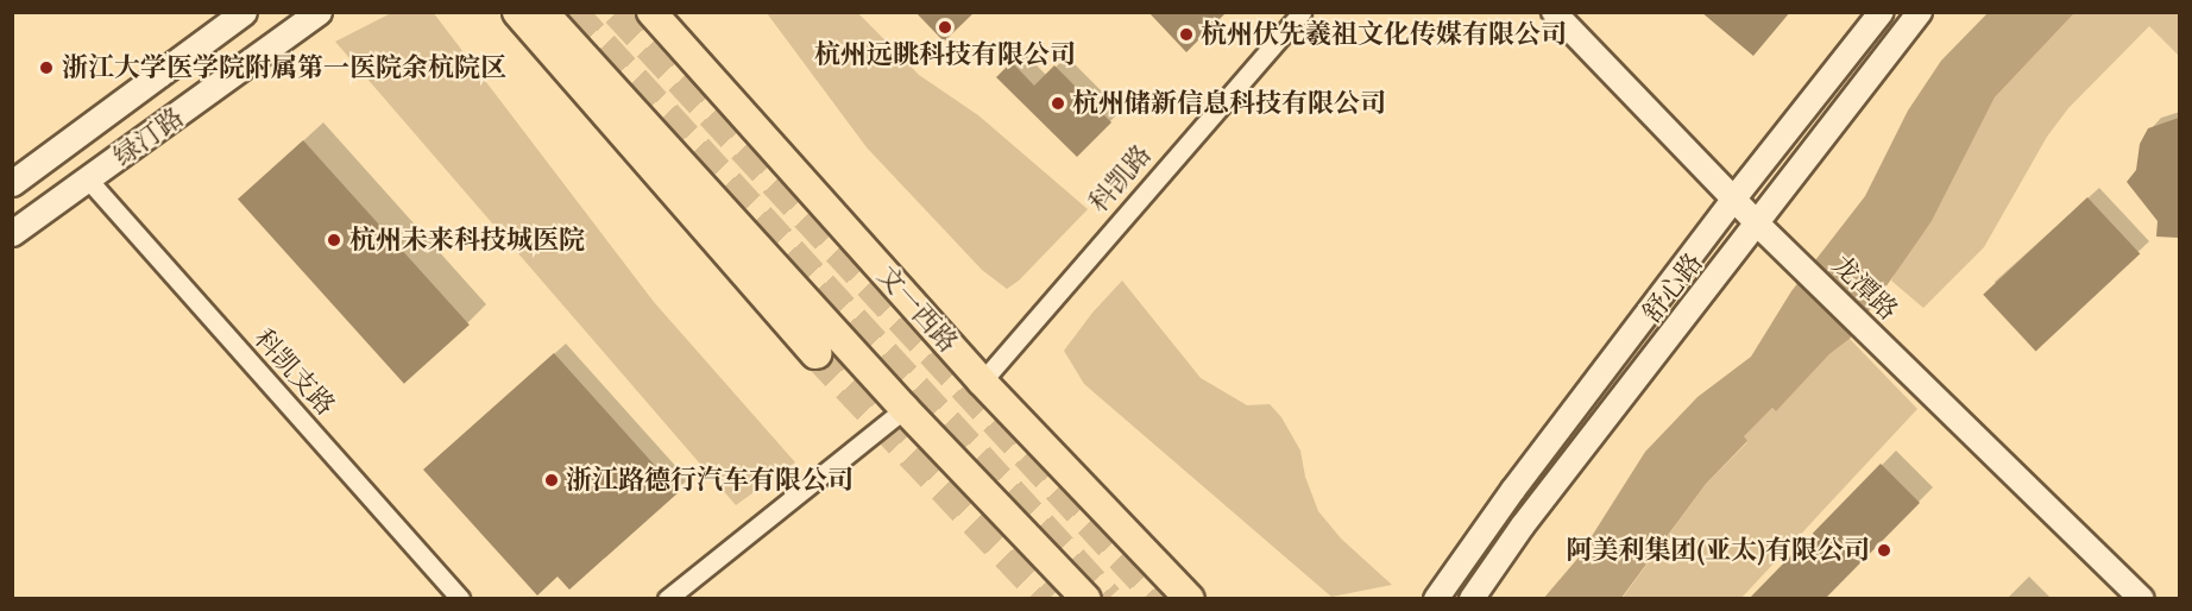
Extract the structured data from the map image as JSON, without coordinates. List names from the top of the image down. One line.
{"streets":{"main road":["绿汀路","文一西路"],"street":["科凯路","舒心路","龙潭路","科凯支路"]},"crossings":[["绿汀路","科凯支路"],["科凯路","文一西路"],["舒心路","龙潭路"]],"places":["杭州远眺科技有限公司","杭州伏先羲祖文化传媒有限公司","浙江大学医学院附属第一医院余杭院区","杭州储新信息科技有限公司","杭州未来科技城医院","浙江路德行汽车有限公司","阿美利集团(亚太)有限公司"]}
